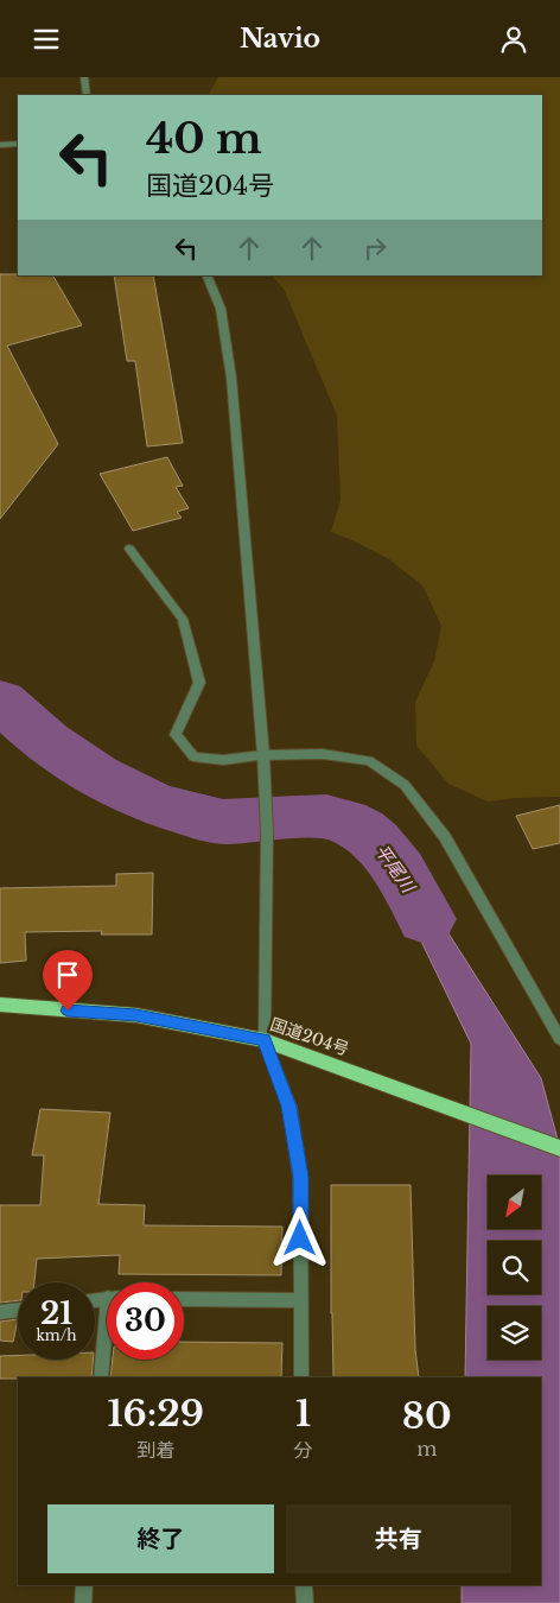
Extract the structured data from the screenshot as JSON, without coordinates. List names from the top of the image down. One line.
{"streets":{"highway":["国道204号"]},"water":["平尾川"],"north":"bottom left","page":{"header":"Navio","turn":["40 m","国道204号"],"speed":"21 km/h","limit":"30","eta":["16:29","到着","1","分","80","m"],"buttons":["終了","共有"]}}
